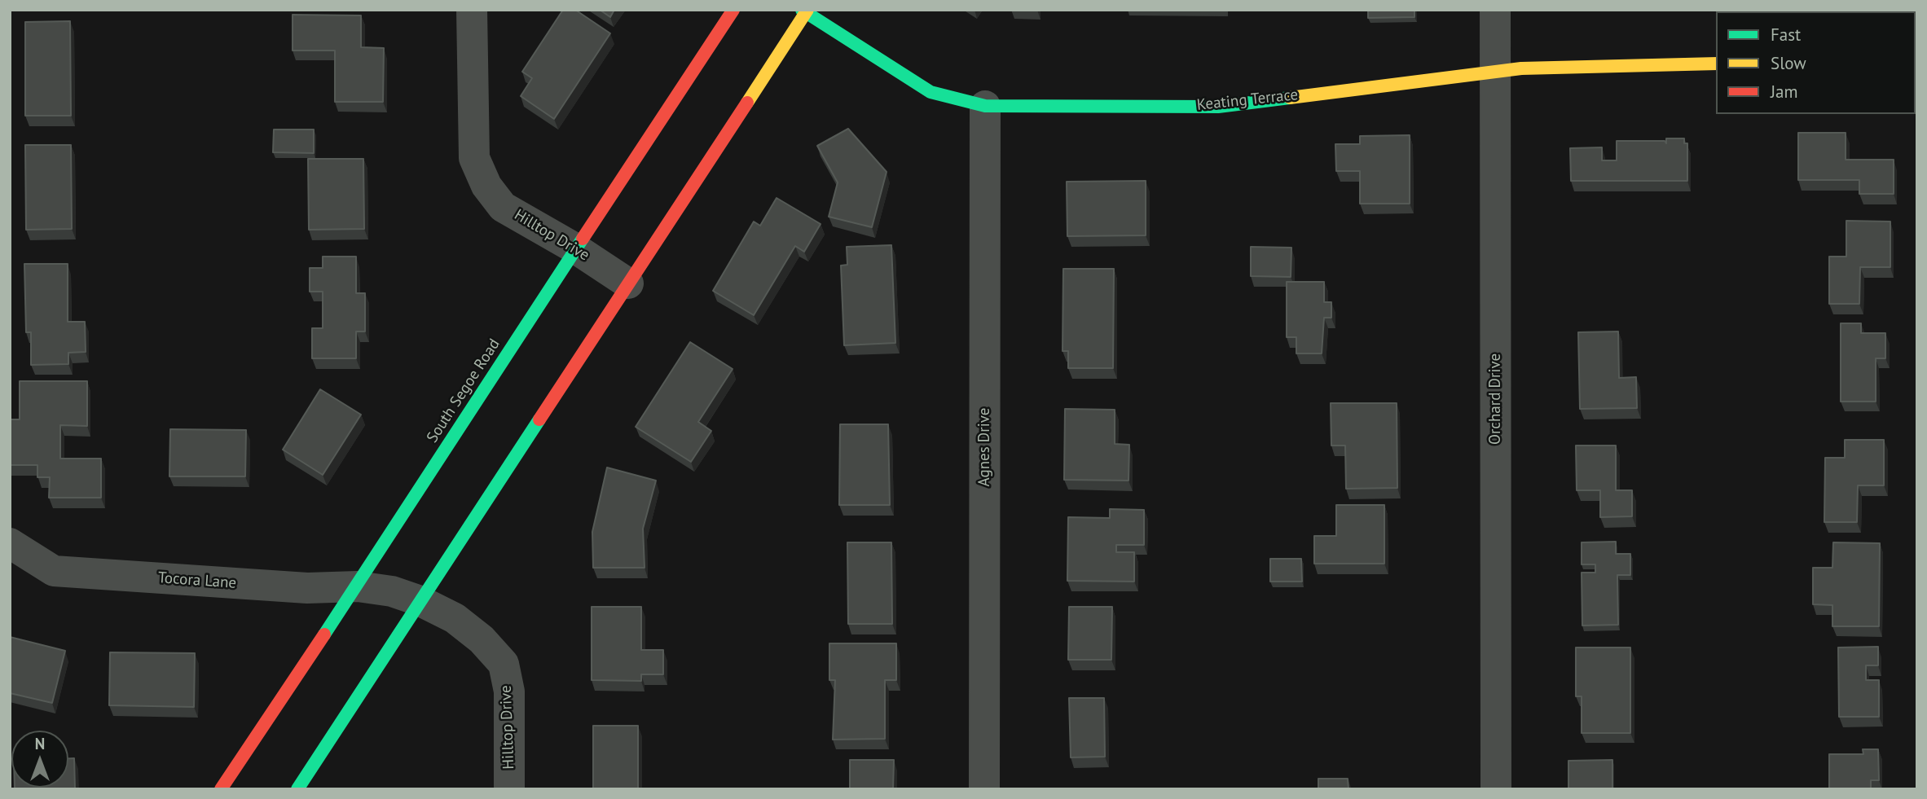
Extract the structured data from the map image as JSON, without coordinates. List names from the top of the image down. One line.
{"streets":{"street":["Keating Terrace","Hilltop Drive","South Segoe Road","Orchard Drive","Agnes Drive","Tocora Lane"]},"crossings":[["Keating Terrace","Orchard Drive"],["Keating Terrace","Agnes Drive"],["Hilltop Drive","South Segoe Road"],["Hilltop Drive","Tocora Lane"],["South Segoe Road","Tocora Lane"]],"legend":["Fast","Slow","Jam"],"north":"top"}
